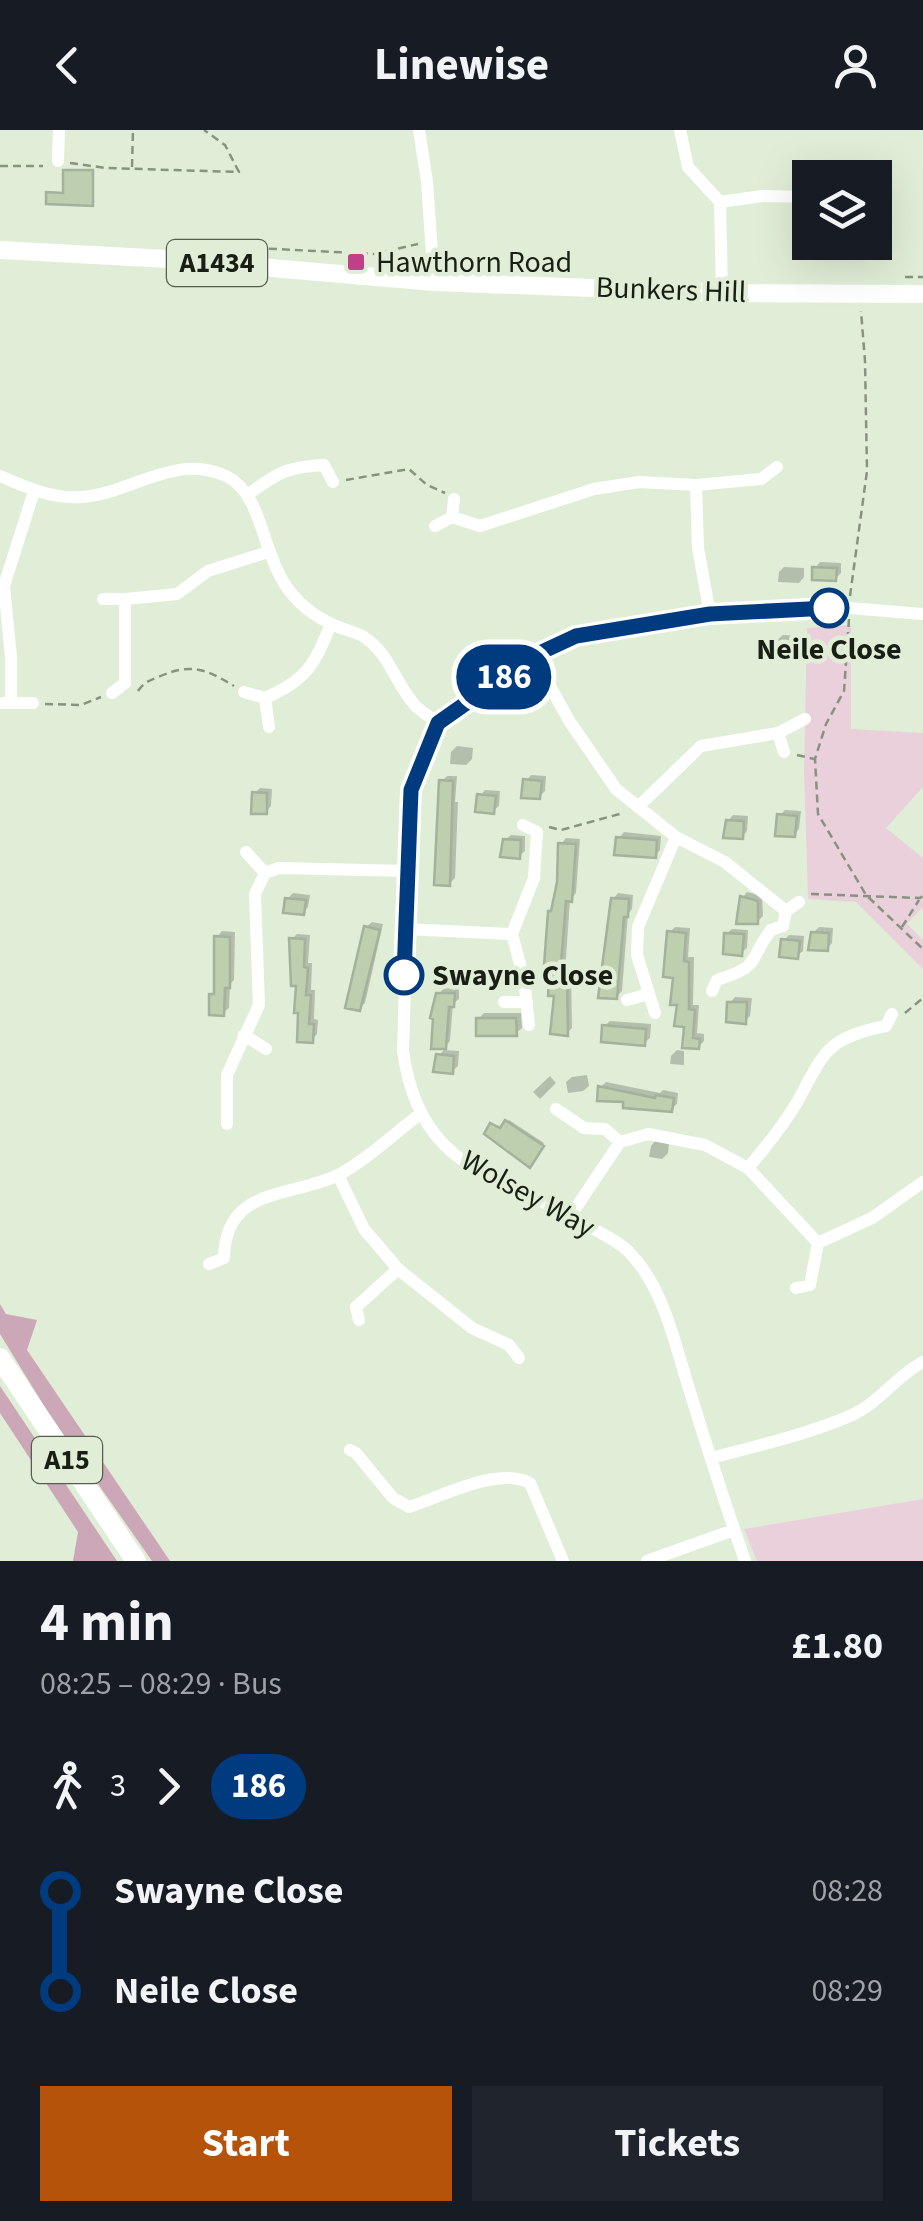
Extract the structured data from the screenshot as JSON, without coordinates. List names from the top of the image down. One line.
{"streets":{"highway":["A15"],"main road":["A1434","Bunkers Hill"],"street":["Wolsey Way"]},"places":{"transit":["Hawthorn Road"],"other":["Neile Close","Swayne Close"]},"lines":["bus line 186"],"page":{"header":"Linewise","on_map":"186","heading":["4 min","08:25 – 08:29 · Bus","£1.80"],"legs":["3","186"],"list":[{"name":"Swayne Close","value":"08:28"},{"name":"Neile Close","value":"08:29"}],"buttons":["Start","Tickets"]}}
